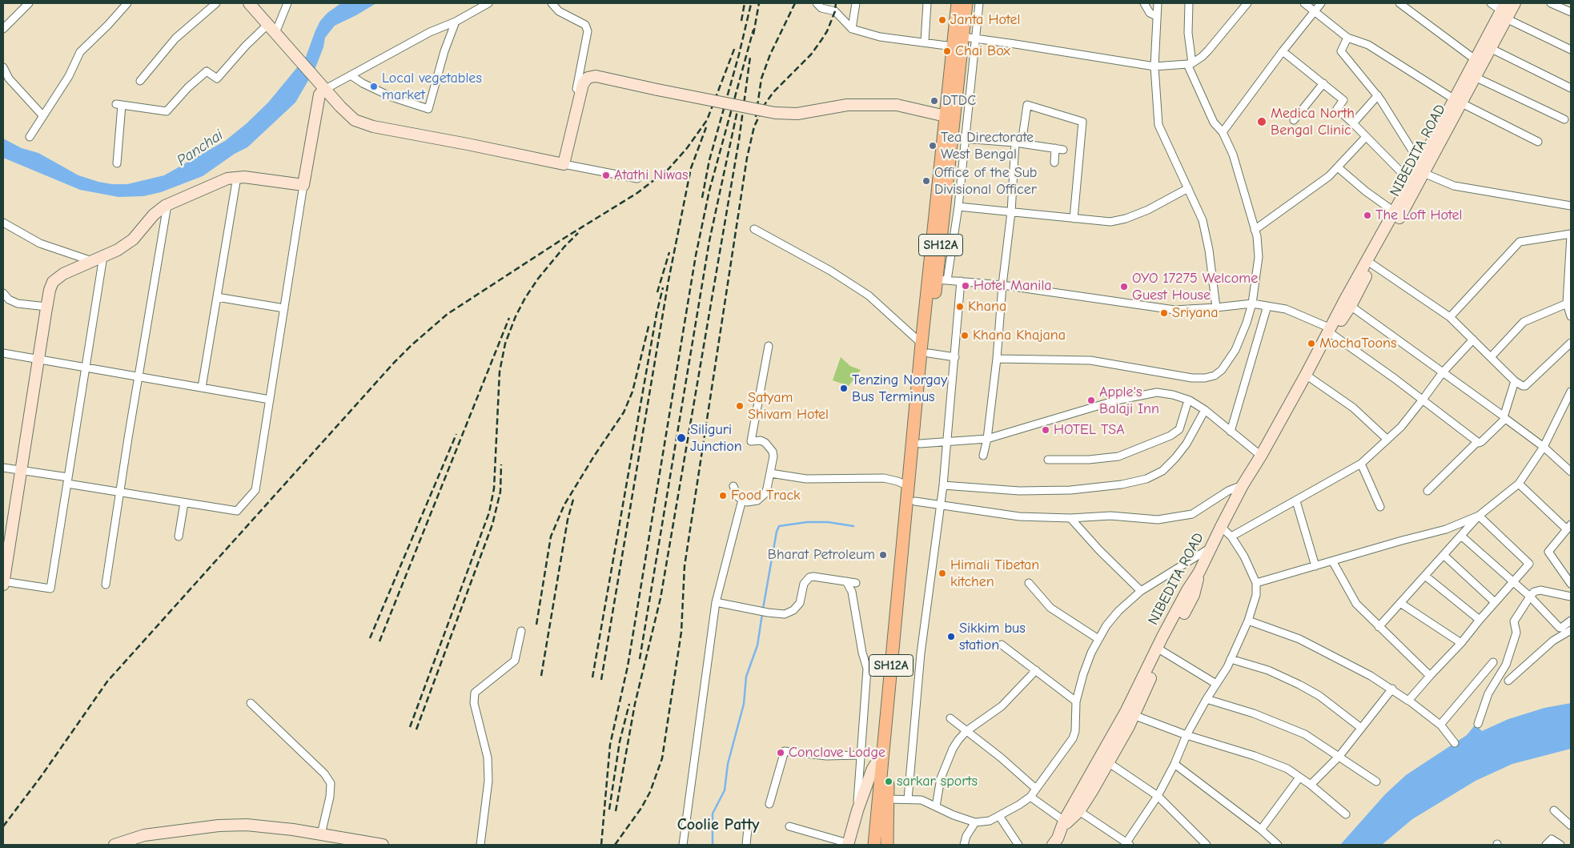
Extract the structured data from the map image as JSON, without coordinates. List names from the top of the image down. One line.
{"streets":{"main road":["SH12A"],"street":["NIBEDITA ROAD"]},"districts":["Coolie Patty"],"water":["Panchai"],"places":["Janta Hotel","Chai Box","Local vegetables market","DTDC","Medica North Bengal Clinic","Tea Directorate West Bengal","Atathi Niwas","Office of the Sub Divisional Officer","The Loft Hotel","Hotel Manila","OYO 17275 Welcome Guest House","Khana","Sriyana","Khana Khajana","MochaToons","Tenzing Norgay Bus Terminus","Apple's Balaji Inn","Satyam Shivam Hotel","HOTEL TSA","Siliguri Junction","Food Track","Bharat Petroleum","Himali Tibetan kitchen","Sikkim bus station","Conclave Lodge","sarkar sports"]}
